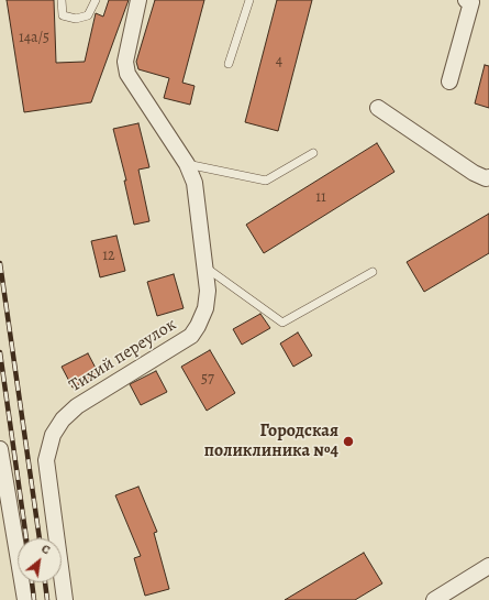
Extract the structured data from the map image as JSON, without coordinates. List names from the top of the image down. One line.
{"streets":{"street":["Тихий переулок"]},"places":["Городская поликлиника №4"],"house_numbers":["14а/5","4","11","12","57"],"north":"top right"}
